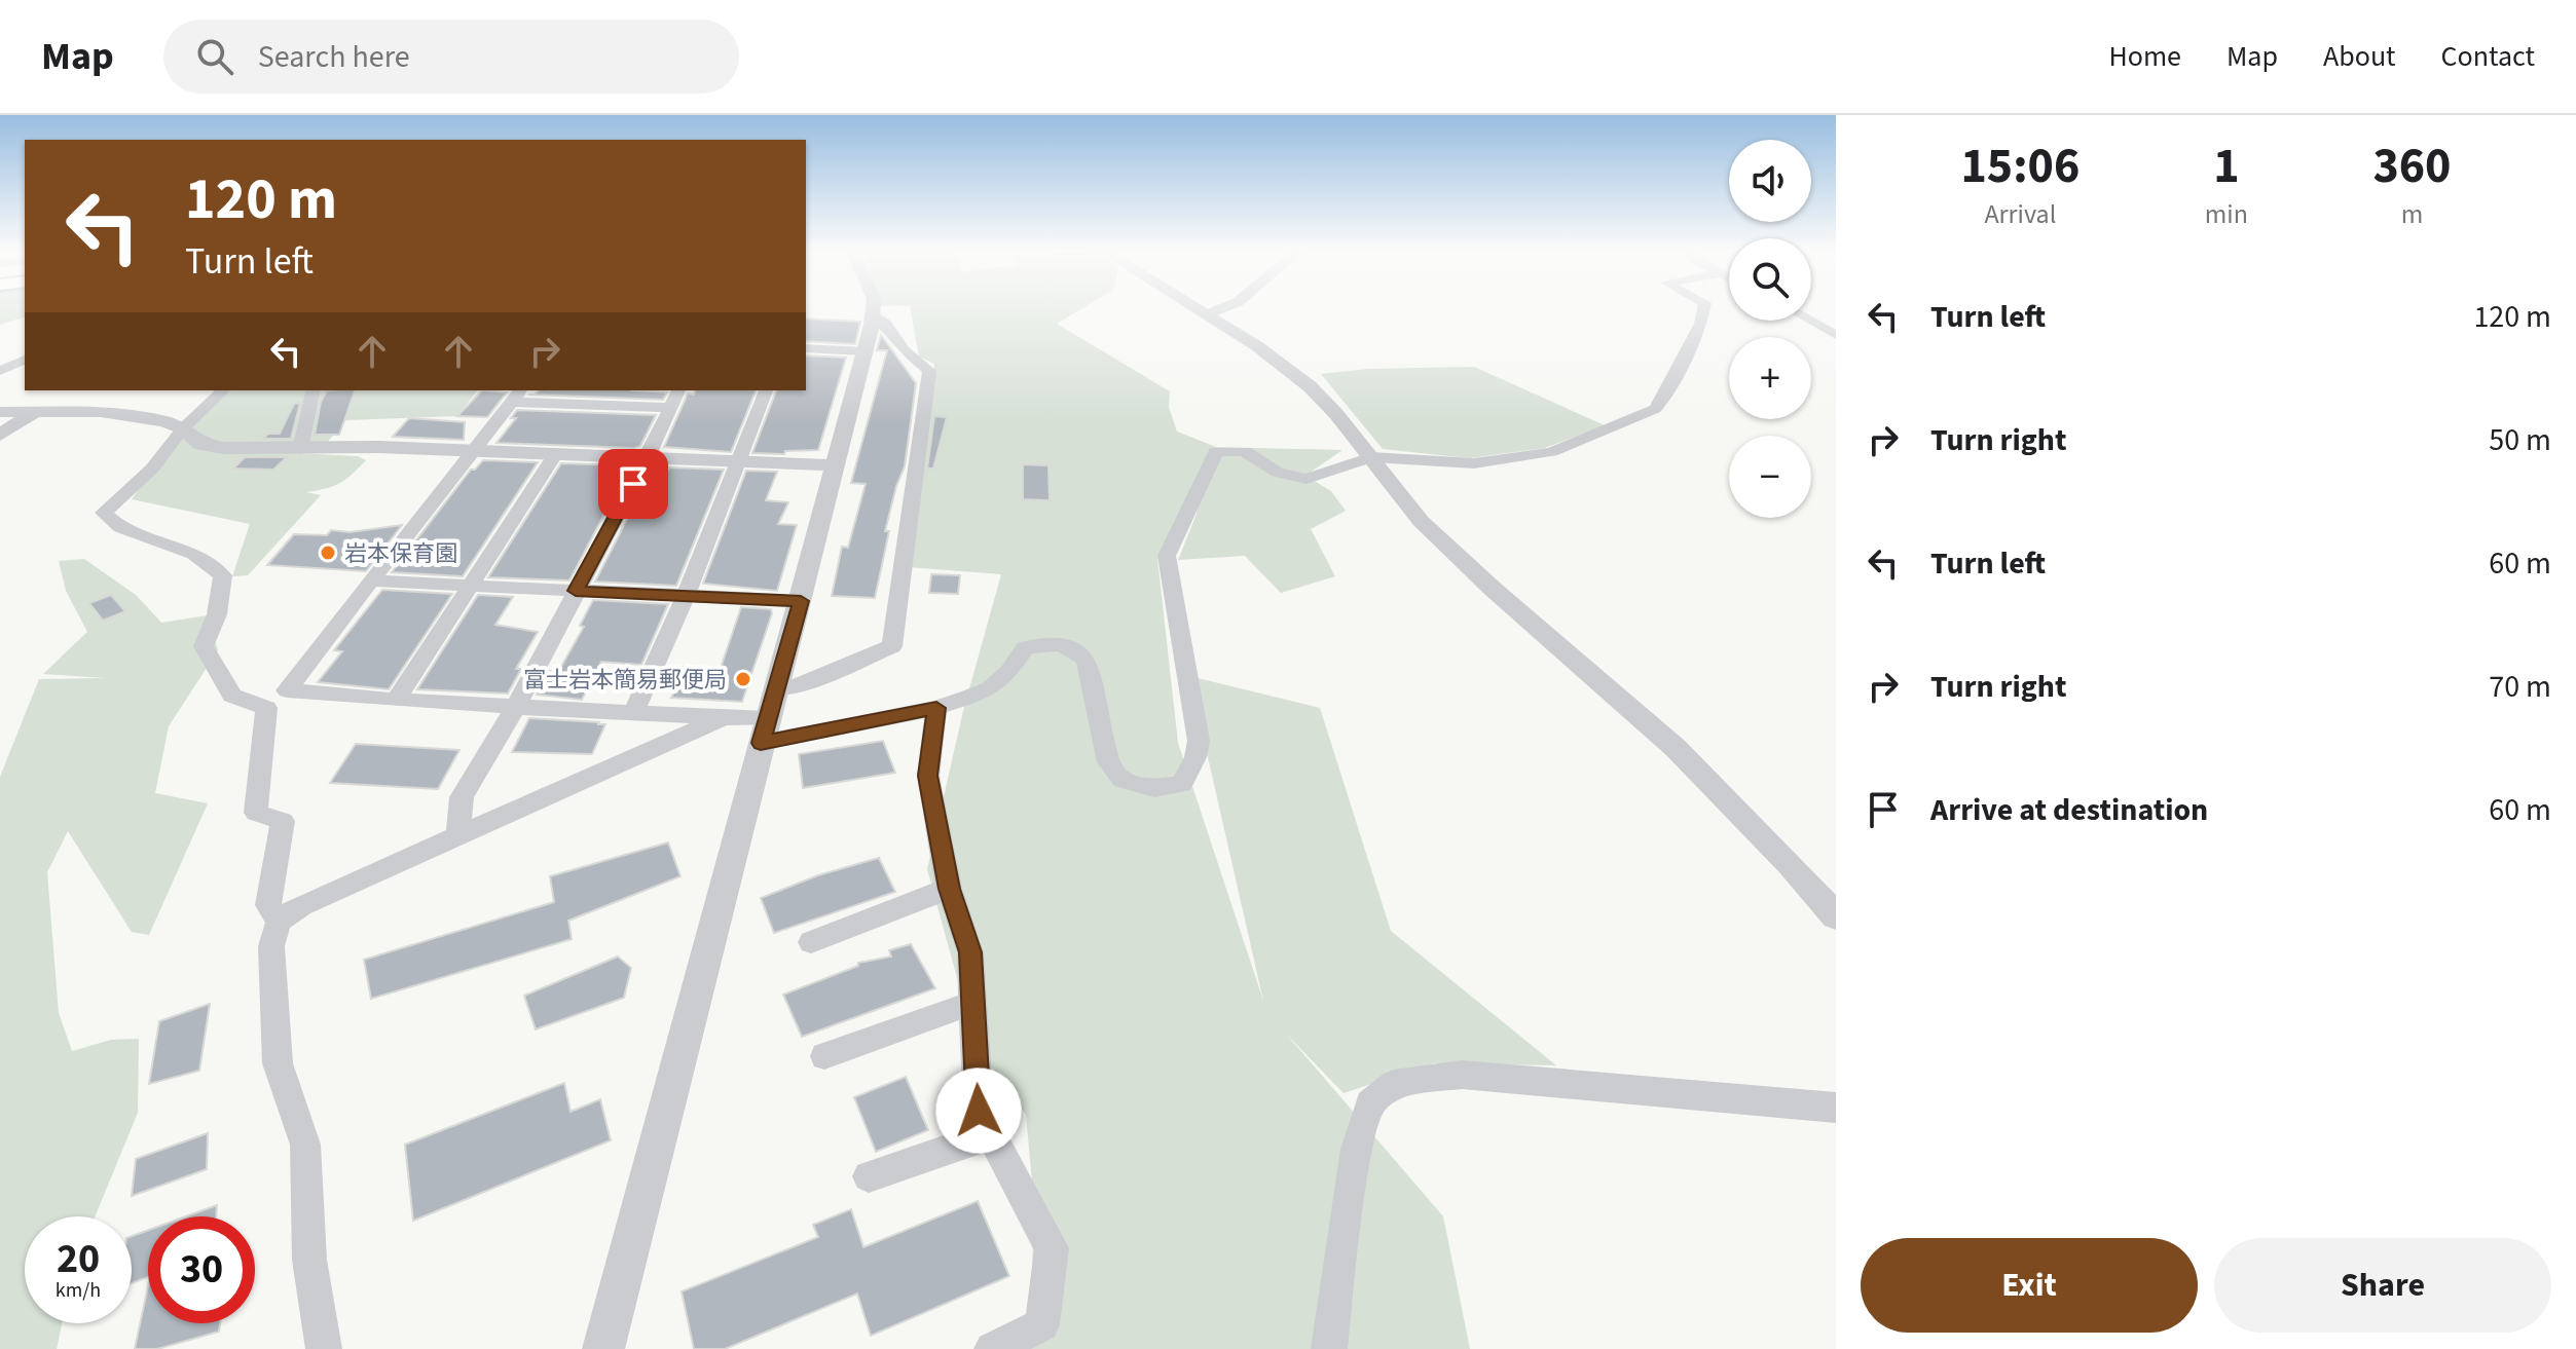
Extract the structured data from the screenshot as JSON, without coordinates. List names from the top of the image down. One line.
{"places":["岩本保育園","富士岩本簡易郵便局"],"page":{"header":"Map","search":"Search here","nav":["Home","Map","About","Contact"],"eta":["15:06","Arrival","1","min","360","m"],"map_buttons":["+","−"],"turn":["120 m","Turn left"],"list":[{"name":"Turn left","value":"120 m"},{"name":"Turn right","value":"50 m"},{"name":"Turn left","value":"60 m"},{"name":"Turn right","value":"70 m"},{"name":"Arrive at destination","value":"60 m"}],"speed":"20 km/h","limit":"30","buttons":["Exit","Share"]}}
